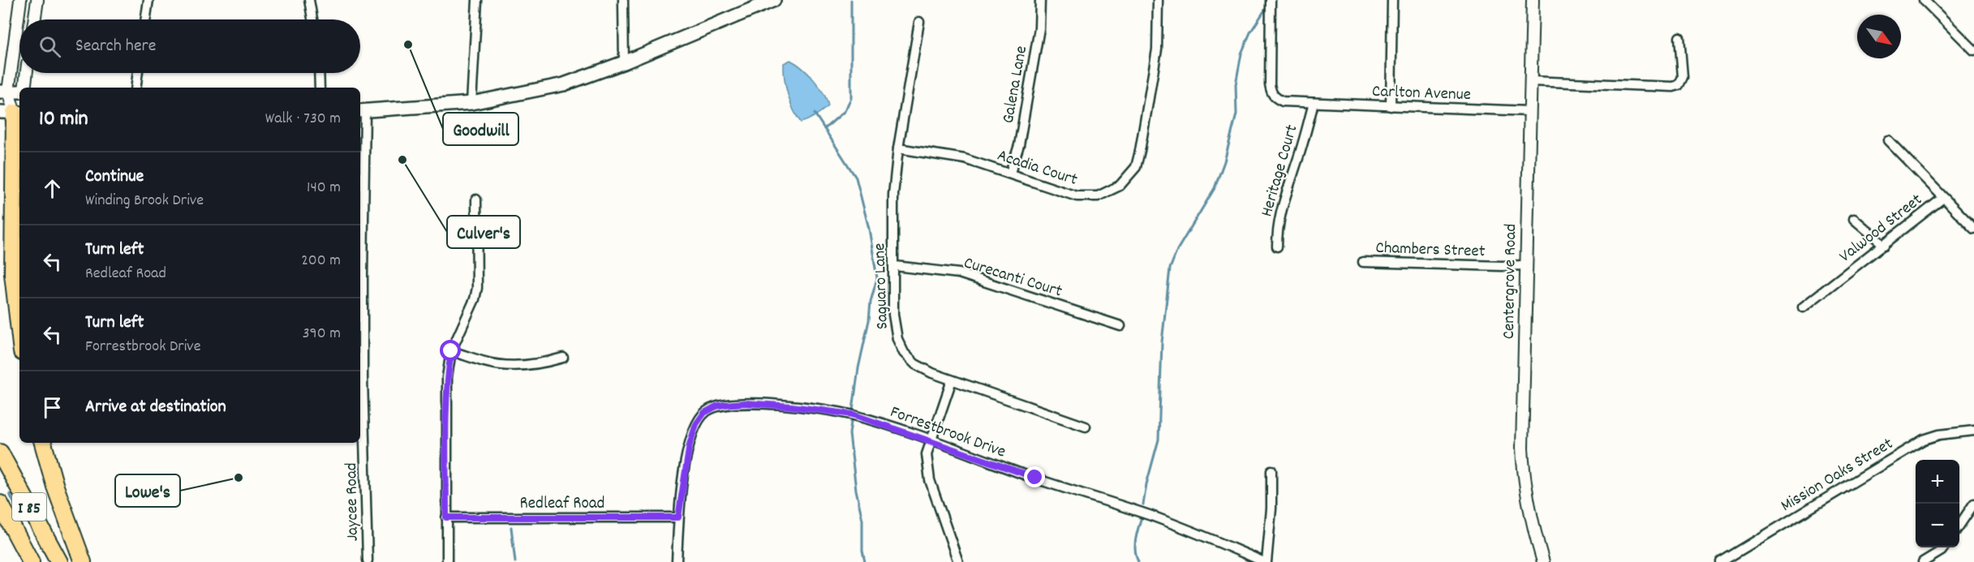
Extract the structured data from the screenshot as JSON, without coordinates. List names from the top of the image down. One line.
{"streets":{"highway":["I 85"],"street":["Galena Lane","Carlton Avenue","Acadia Court","Heritage Court","Valwood Street","Chambers Street","Curecanti Court","Centergrove Road","Saguaro Lane","Forrestbrook Drive","Mission Oaks Street","Jaycee Road","Redleaf Road"]},"crossings":[["Galena Lane","Acadia Court"],["Carlton Avenue","Heritage Court"],["Carlton Avenue","Centergrove Road"],["Acadia Court","Saguaro Lane"],["Chambers Street","Centergrove Road"],["Curecanti Court","Saguaro Lane"],["Forrestbrook Drive","Redleaf Road"]],"places":["Goodwill","Culver's","Lowe's"],"north":"bottom right","page":{"search":"Search here","heading":["10 min","Walk · 730 m"],"list":[["Continue","Winding Brook Drive","140 m"],["Turn left","Redleaf Road","200 m"],["Turn left","Forrestbrook Drive","390 m"],"Arrive at destination"],"map_buttons":["+","−"]}}
